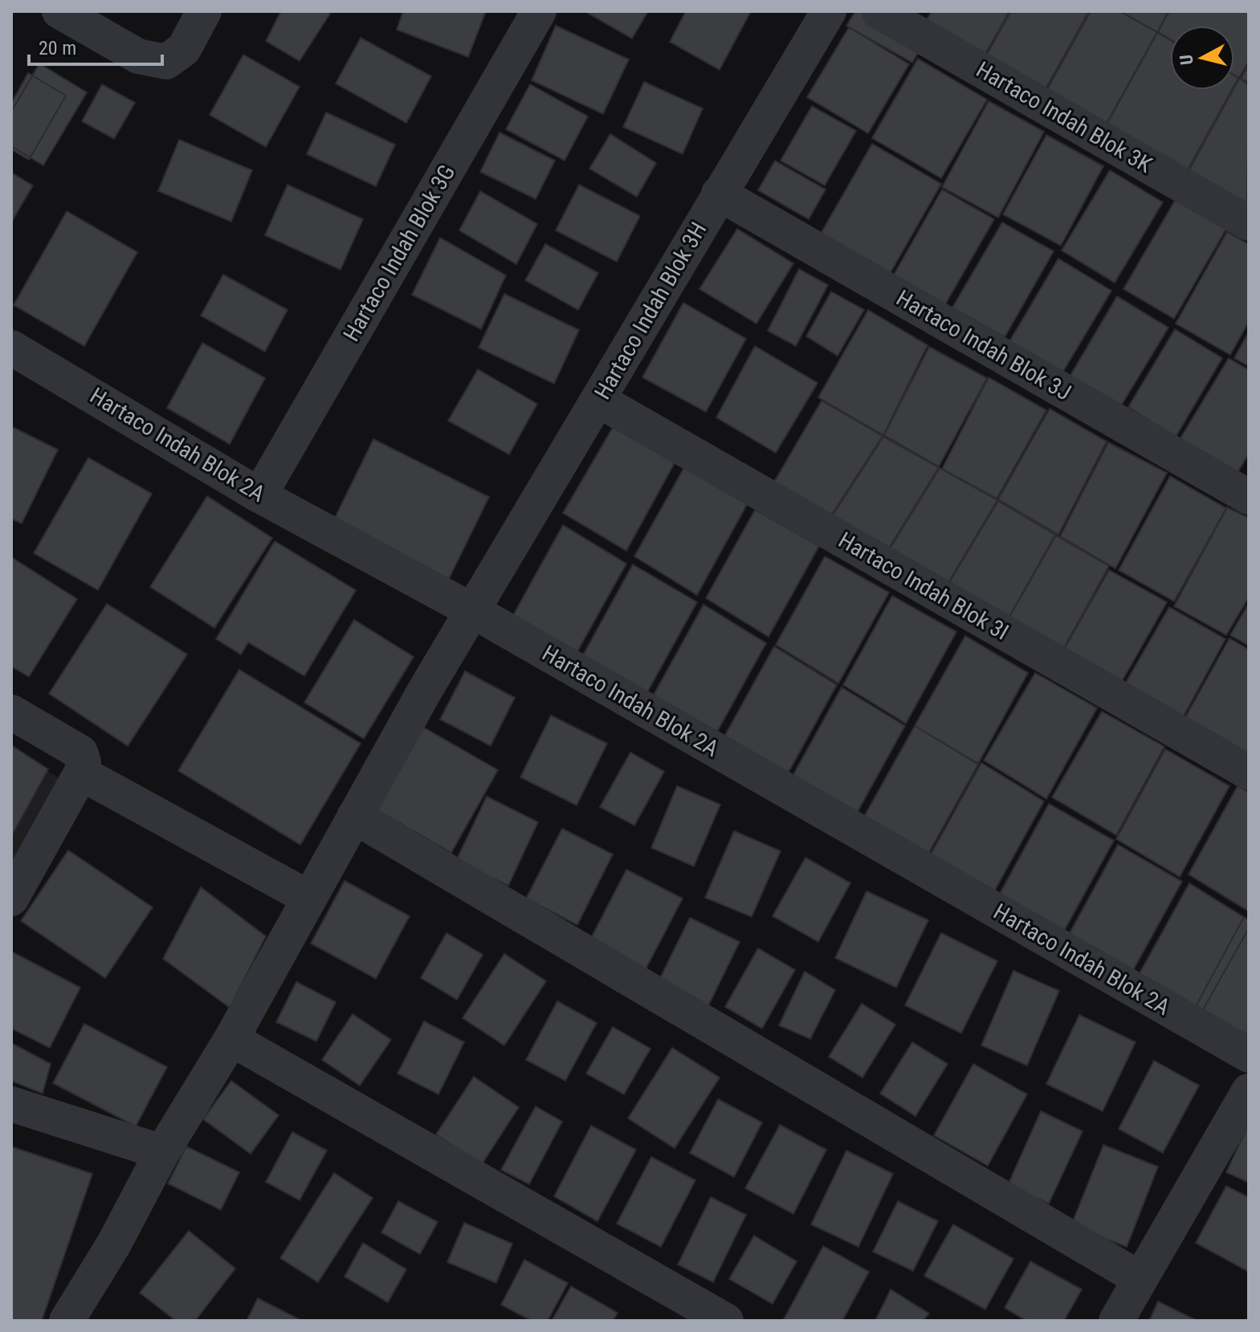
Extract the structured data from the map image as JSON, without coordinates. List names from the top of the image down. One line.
{"streets":{"street":["Hartaco Indah Blok 3K","Hartaco Indah Blok 3G","Hartaco Indah Blok 3H","Hartaco Indah Blok 3J","Hartaco Indah Blok 2A","Hartaco Indah Blok 3I"]},"crossings":[["Hartaco Indah Blok 3G","Hartaco Indah Blok 2A"],["Hartaco Indah Blok 3H","Hartaco Indah Blok 3J"],["Hartaco Indah Blok 3H","Hartaco Indah Blok 2A"],["Hartaco Indah Blok 3H","Hartaco Indah Blok 3I"]],"scale_bar":"20 m","north":"left"}
